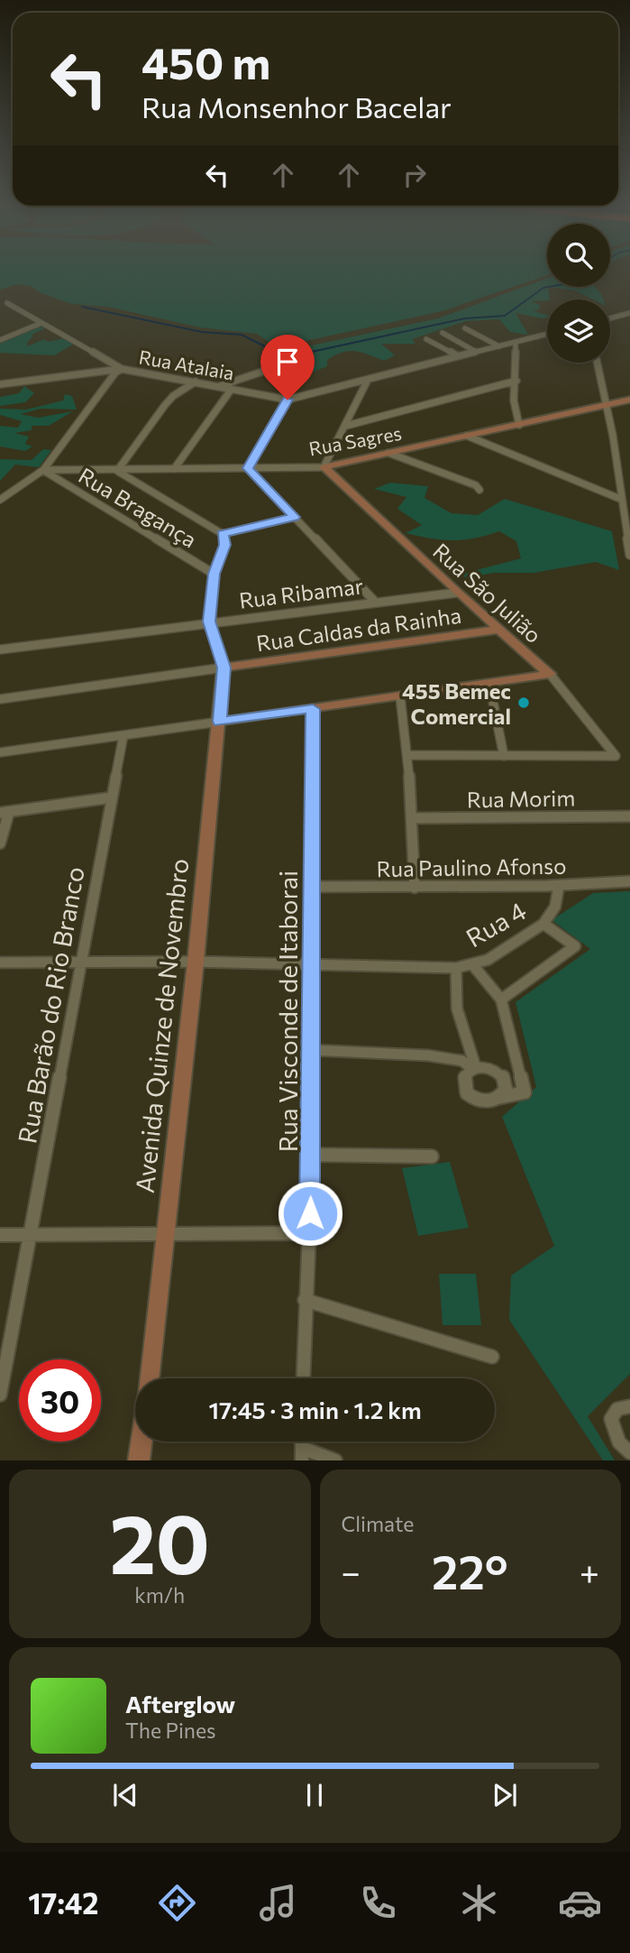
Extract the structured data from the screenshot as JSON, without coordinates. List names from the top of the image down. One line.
{"streets":{"street":["Rua Atalaia","Rua Sagres","Rua Bragança","Rua Ribamar","Rua São Julião","Rua Caldas da Rainha","Rua Morim","Rua Paulino Afonso","Rua 4","Rua Barão do Rio Branco","Rua Visconde de Itaborai","Avenida Quinze de Novembro"]},"crossings":[["Rua Sagres","Rua Bragança"],["Rua Sagres","Rua São Julião"],["Rua Ribamar","Rua São Julião"],["Rua São Julião","Rua Caldas da Rainha"],["Rua Caldas da Rainha","Avenida Quinze de Novembro"],["Rua Paulino Afonso","Rua 4"],["Rua Paulino Afonso","Rua Visconde de Itaborai"]],"places":["455 Bemec Comercial"],"page":{"turn":["450 m","Rua Monsenhor Bacelar"],"limit":"30","trip":"17:45 · 3 min · 1.2 km","tile":[["20","km/h"],"Climate"],"heat":["−","22°","+"],"song":["Afterglow","The Pines"],"tabs":"17:42"}}
